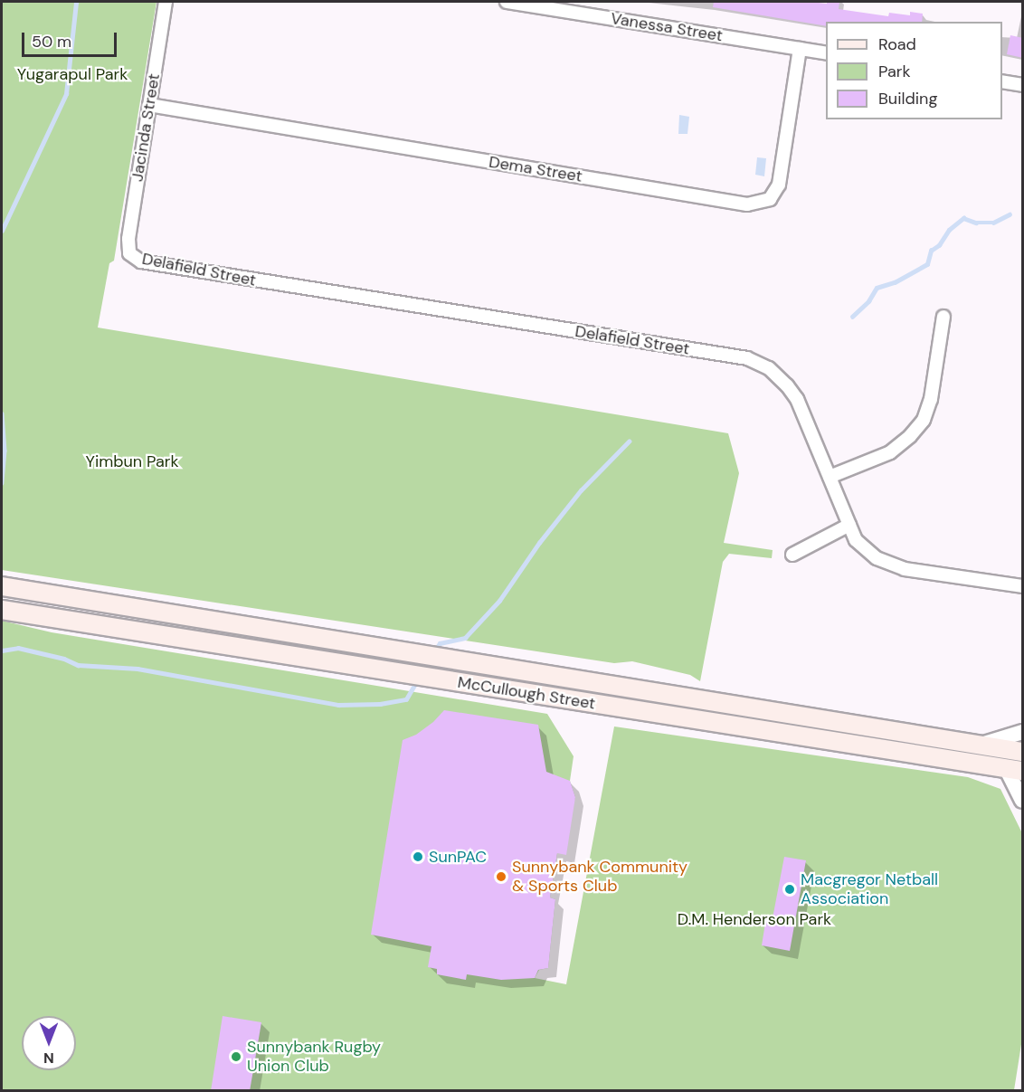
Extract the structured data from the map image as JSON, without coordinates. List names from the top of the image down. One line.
{"streets":{"main road":["McCullough Street"],"street":["Vanessa Street","Jacinda Street","Dema Street","Delafield Street"]},"crossings":[["Vanessa Street","Dema Street"],["Jacinda Street","Dema Street"],["Jacinda Street","Delafield Street"]],"parks":["Yugarapul Park","Yimbun Park","D.M. Henderson Park"],"places":["SunPAC","Sunnybank Community & Sports Club","Macgregor Netball Association","Sunnybank Rugby Union Club"],"legend":["Road","Park","Building"],"scale_bar":"50 m","north":"bottom"}
